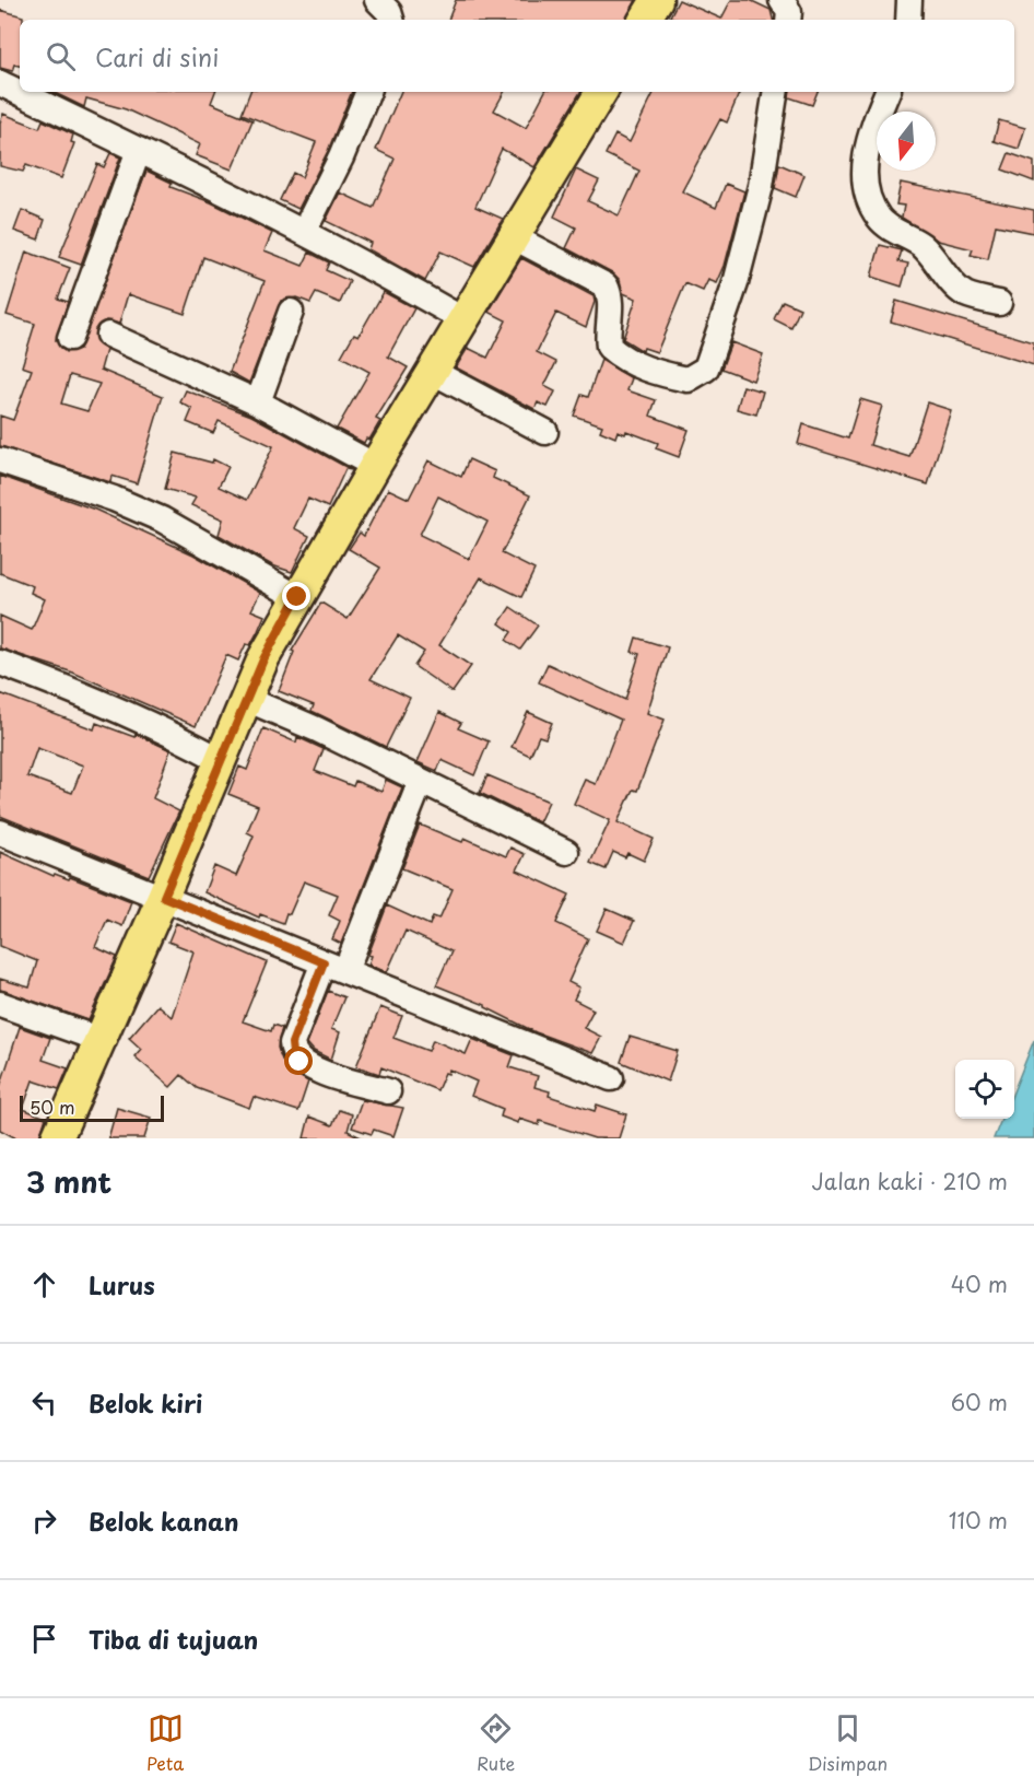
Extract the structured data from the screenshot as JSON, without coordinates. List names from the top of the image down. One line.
{"scale_bar":"50 m","north":"bottom","page":{"search":"Cari di sini","scale":"50 m","heading":["3 mnt","Jalan kaki · 210 m"],"list":[["Lurus","40 m"],["Belok kiri","60 m"],["Belok kanan","110 m"],"Tiba di tujuan"],"nav":["Peta","Rute","Disimpan"]}}
